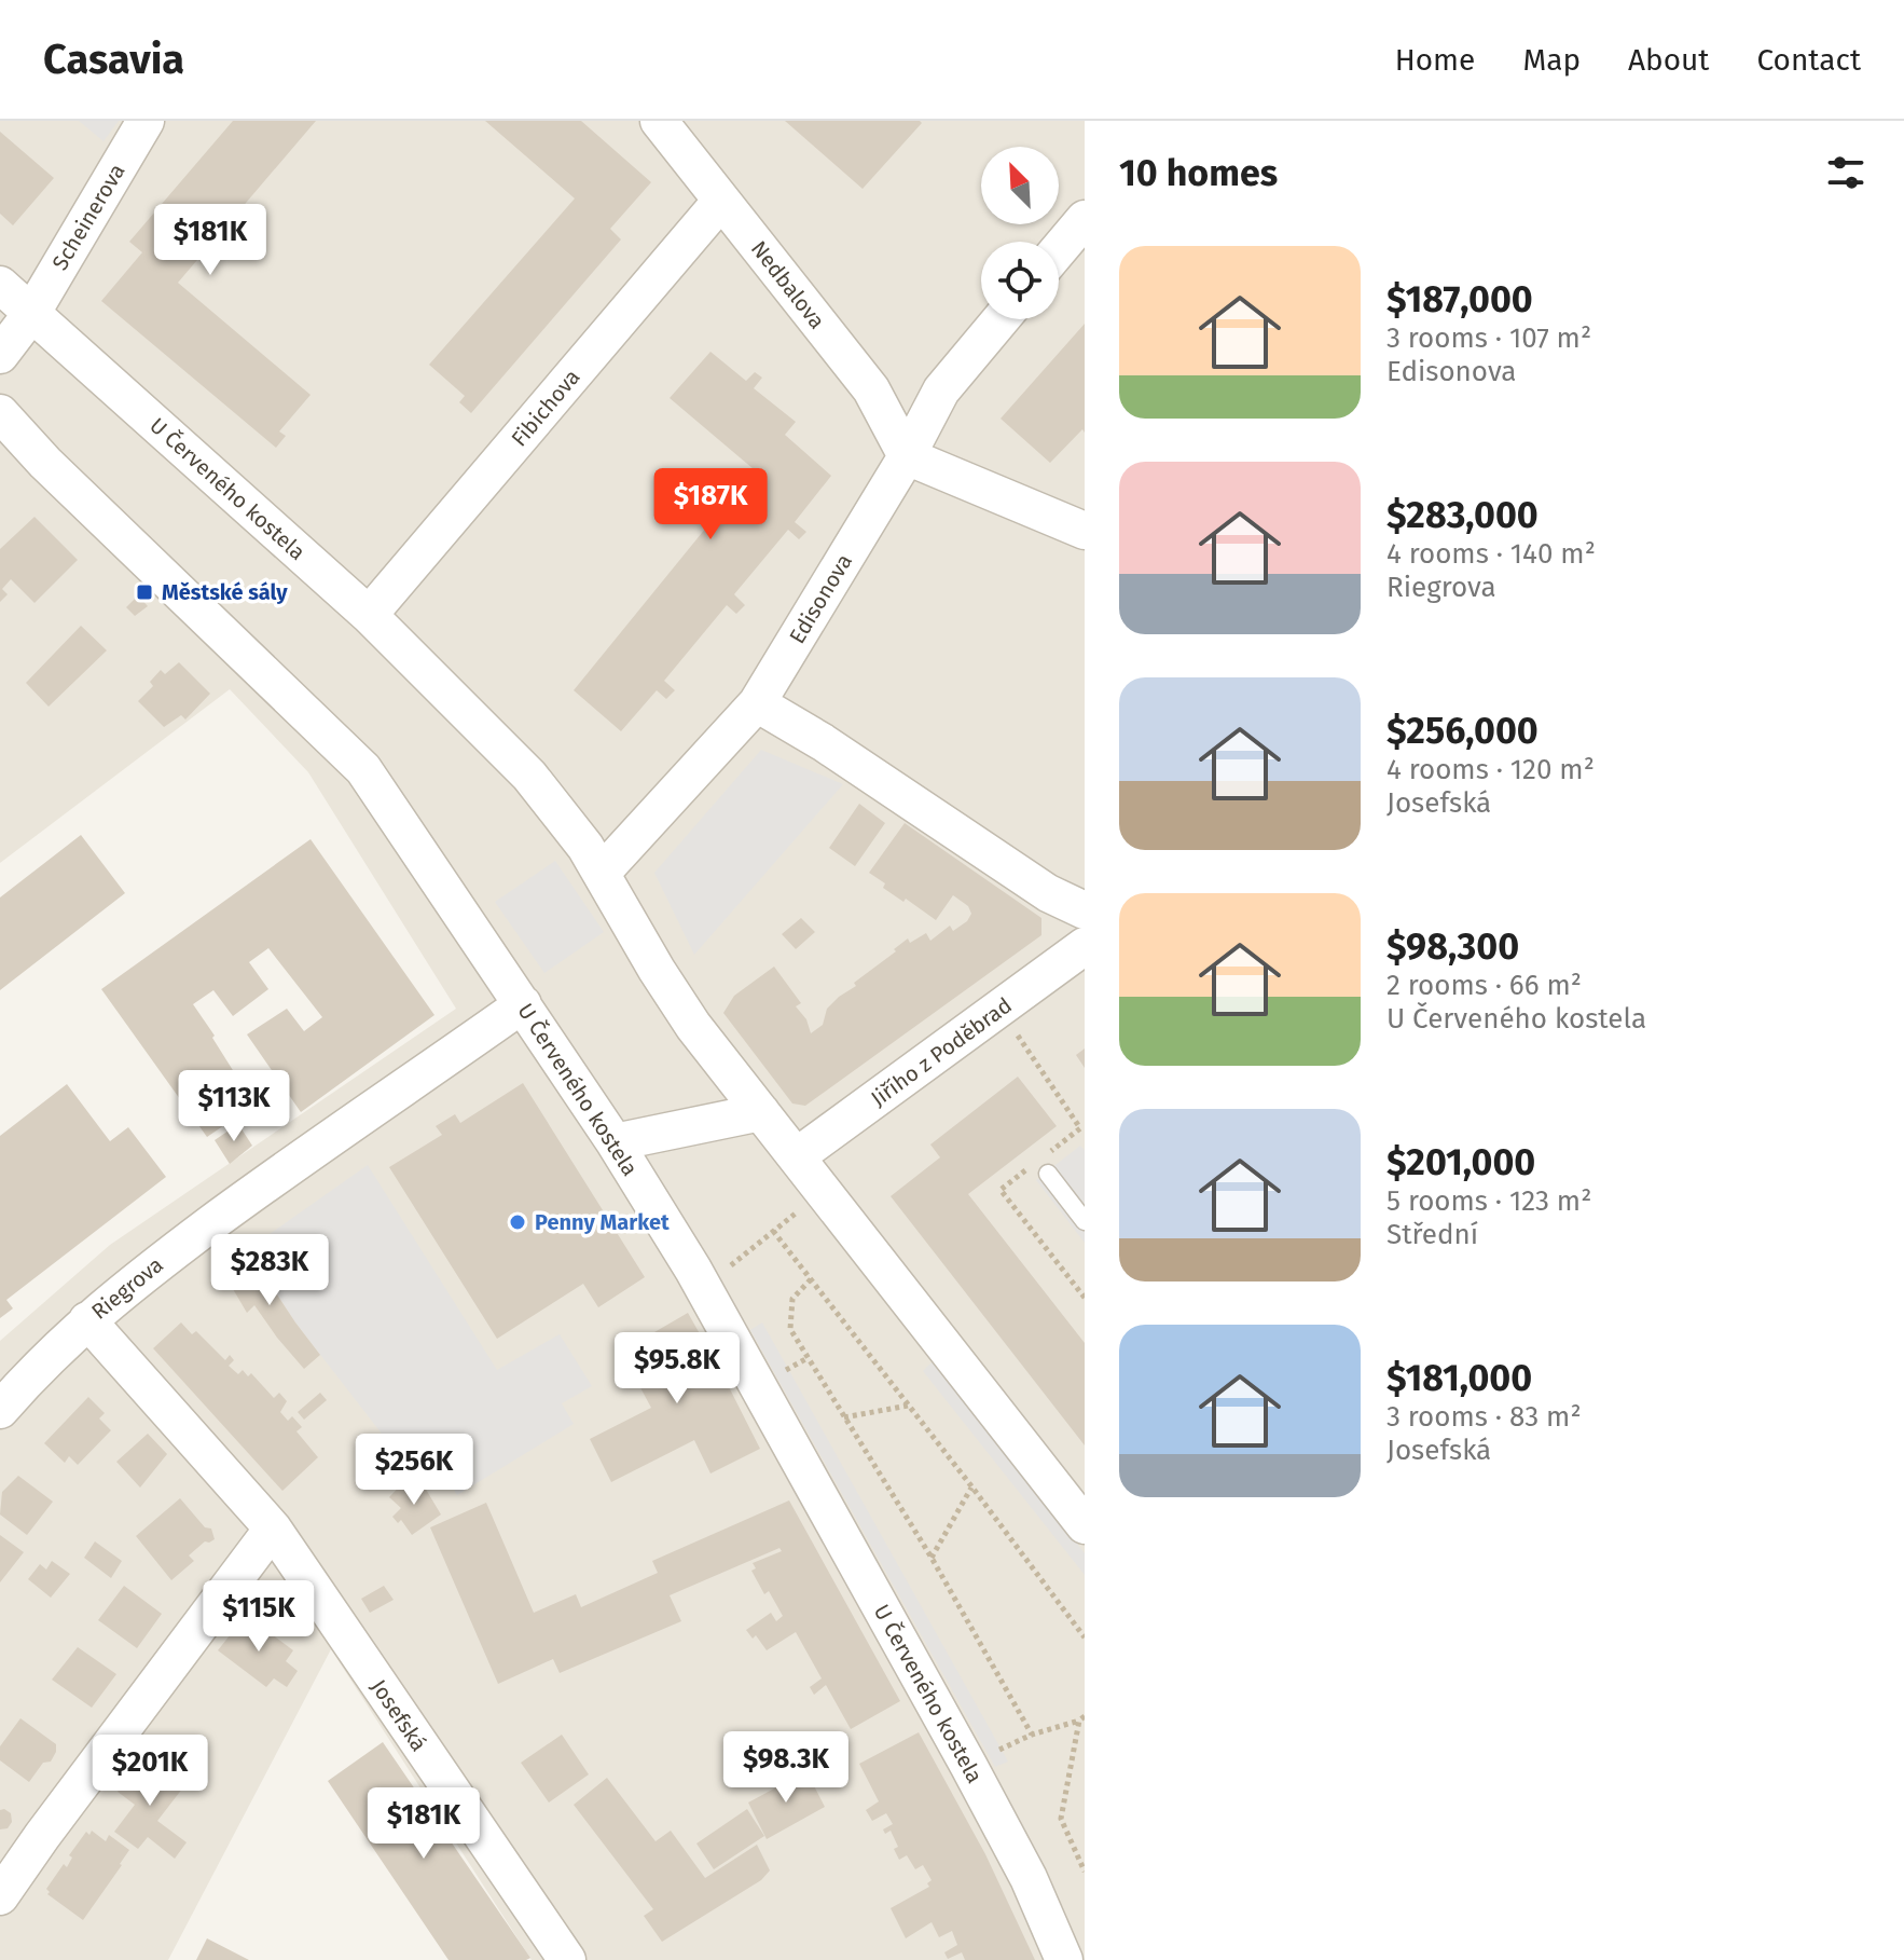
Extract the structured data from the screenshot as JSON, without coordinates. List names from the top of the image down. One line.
{"streets":{"street":["Scheinerova","Nedbalova","Fibichova","U Červeného kostela","Edisonova","Jiřího z Poděbrad","Riegrova","Josefská"]},"crossings":[["Scheinerova","U Červeného kostela"],["Nedbalova","Fibichova"],["Nedbalova","Edisonova"],["Fibichova","U Červeného kostela"],["U Červeného kostela","Edisonova"],["U Červeného kostela","Jiřího z Poděbrad"],["U Červeného kostela","Riegrova"],["Riegrova","Josefská"]],"places":{"transit":["Městské sály"],"other":["Penny Market"]},"north":"top left","page":{"header":"Casavia","nav":["Home","Map","About","Contact"],"heading":"10 homes","price":["$181K","$187K","$113K","$283K","$95.8K","$256K","$115K","$98.3K","$201K","$181K"],"list":[{"name":"$187,000","note":"3 rooms · 107 m² · Edisonova"},{"name":"$283,000","note":"4 rooms · 140 m² · Riegrova"},{"name":"$256,000","note":"4 rooms · 120 m² · Josefská"},{"name":"$98,300","note":"2 rooms · 66 m² · U Červeného kostela"},{"name":"$201,000","note":"5 rooms · 123 m² · Střední"},{"name":"$181,000","note":"3 rooms · 83 m² · Josefská"}]}}
